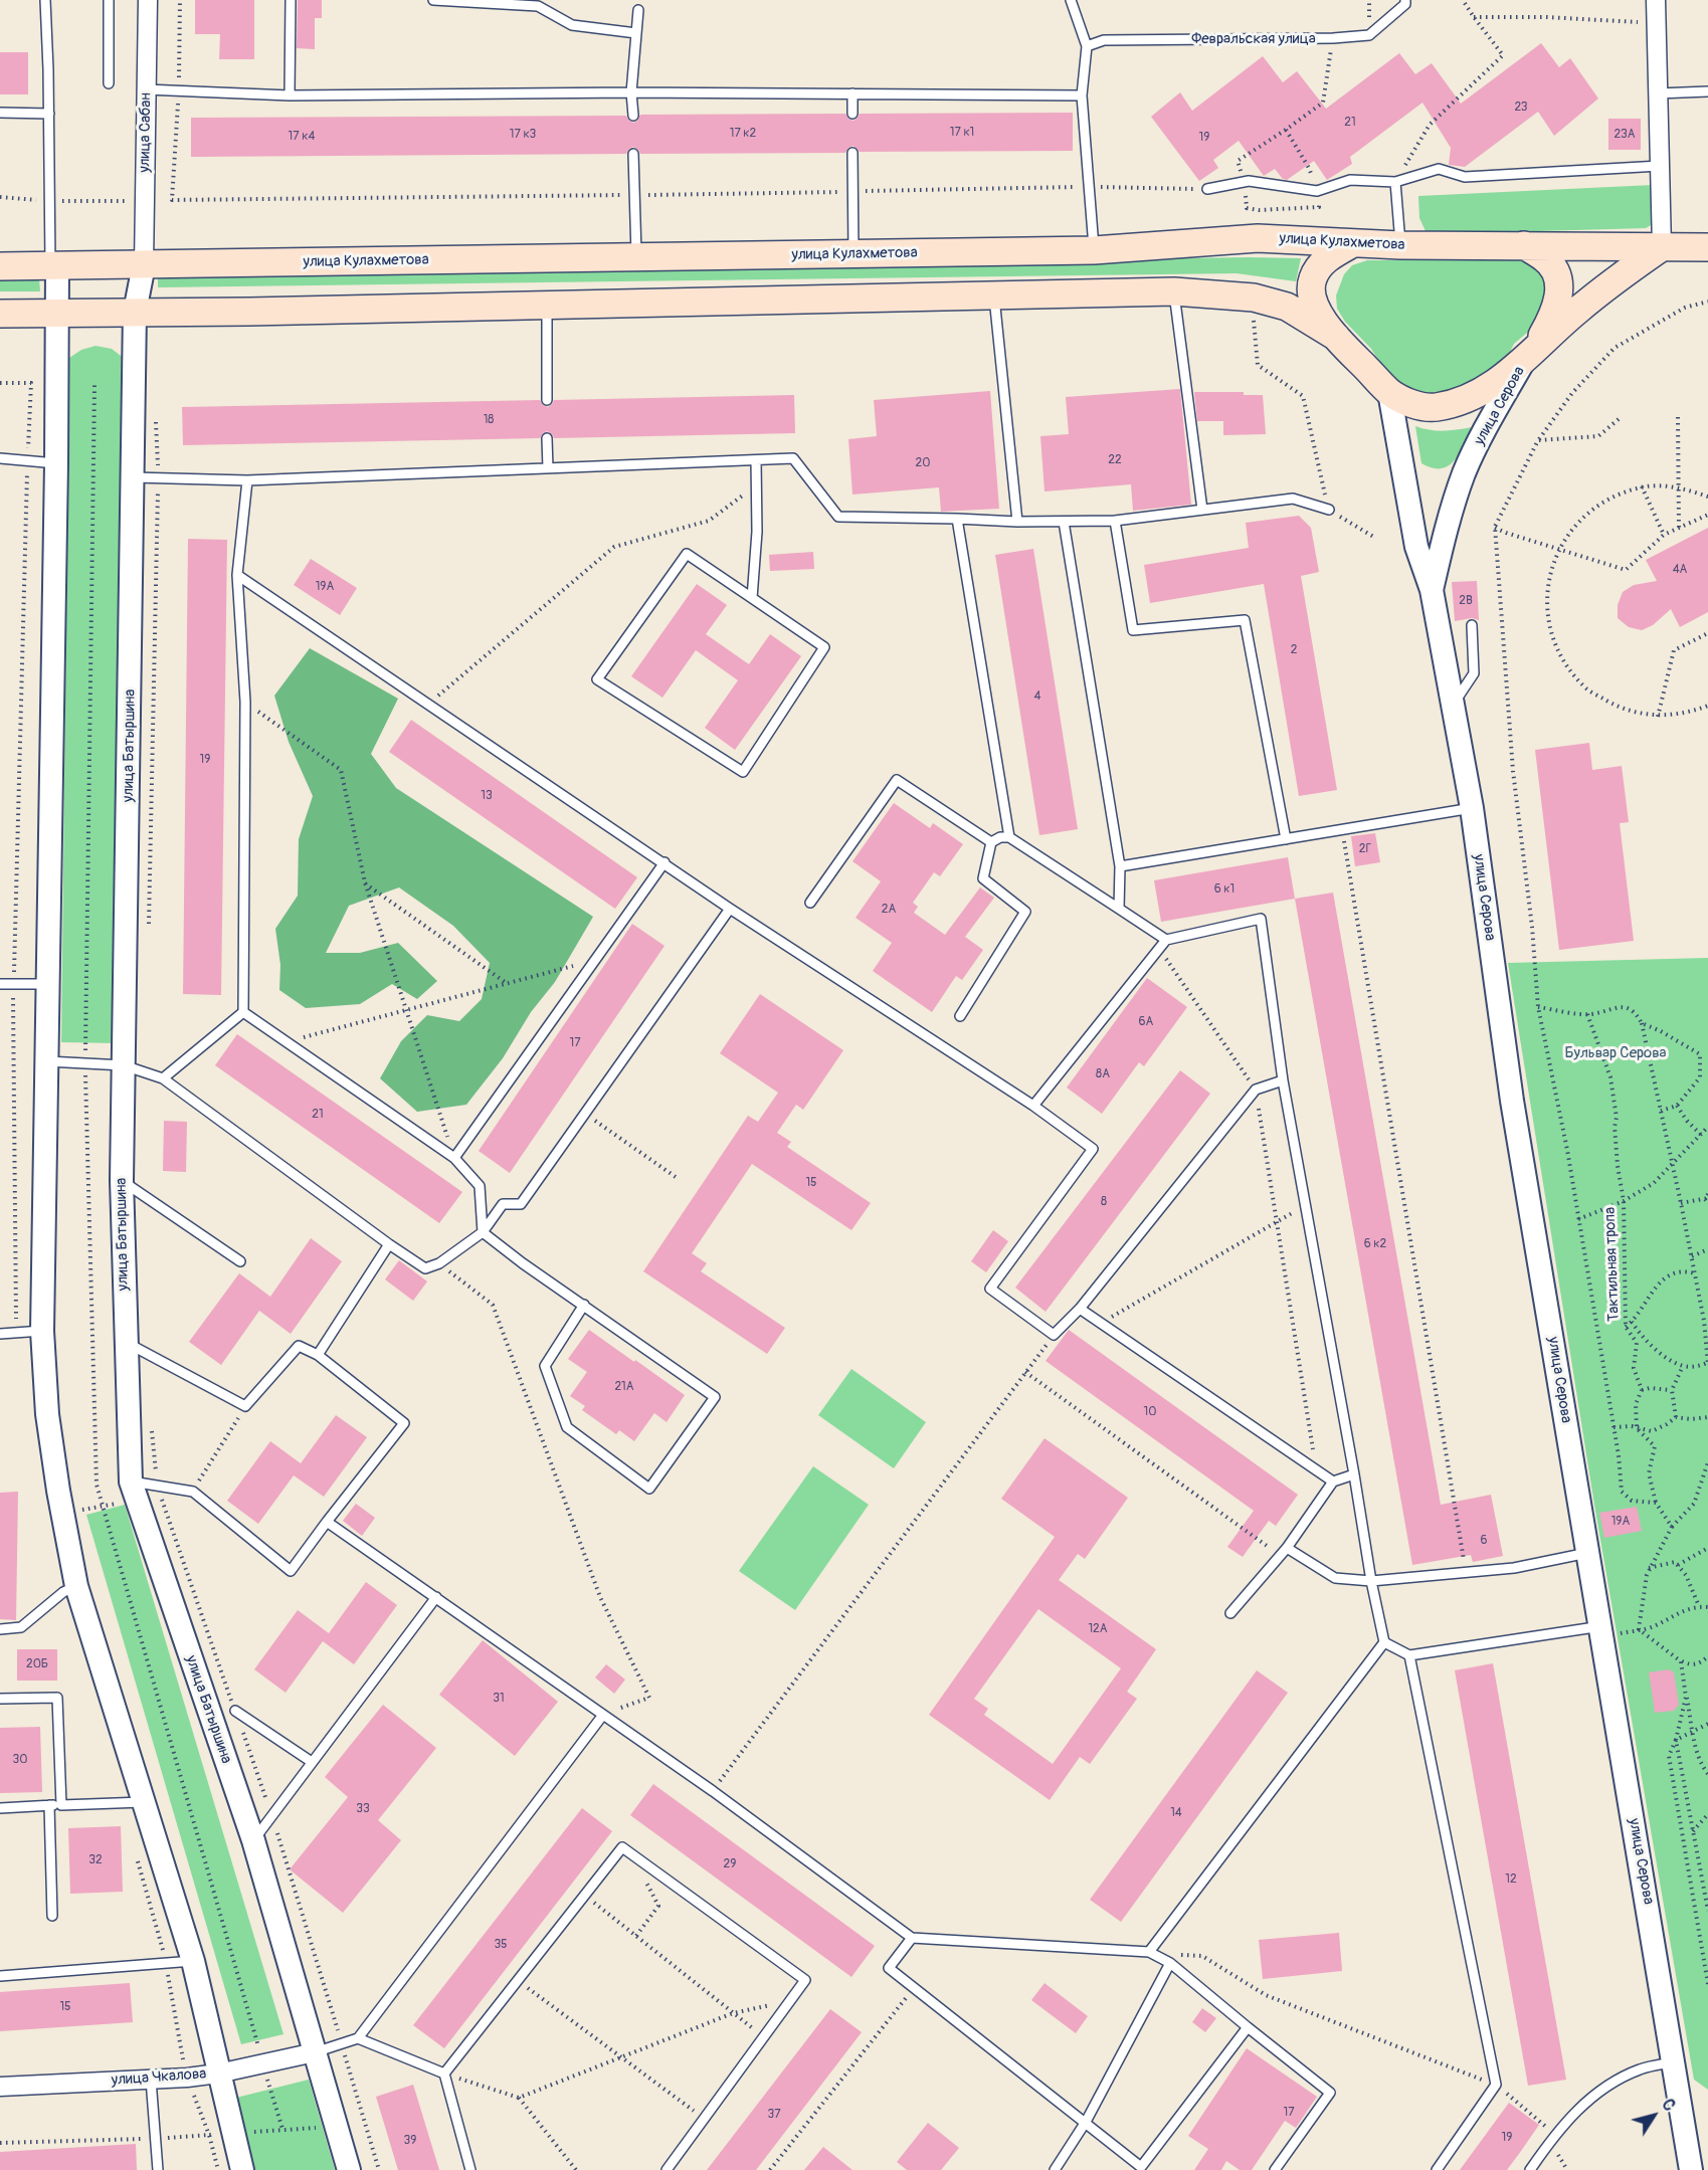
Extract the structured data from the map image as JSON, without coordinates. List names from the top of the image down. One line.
{"streets":{"main road":["улица Кулахметова"],"street":["улица Сабан","улица Серова","улица Батыршина","улица Чкалова"],"lane":["Февральская улица"],"path":["Тактильная тропа"]},"crossings":[["улица Сабан","улица Кулахметова"],["улица Сабан","улица Батыршина"],["улица Кулахметова","улица Серова"],["улица Кулахметова","улица Батыршина"],["улица Батыршина","улица Чкалова"]],"parks":["Бульвар Серова"],"house_numbers":["23","21","17 к1","17 к2","17 к3","23А","17 к4","19","18","22","20","4А","19А","2В","2","4","19","13","2Г","6 к1","2А","6А","17","8А","21","15","8","6 к2","21А","10","19А","6","12А","20Б","31","30","33","14","32","29","12","35","15","17","37","19","39"],"north":"top right"}
